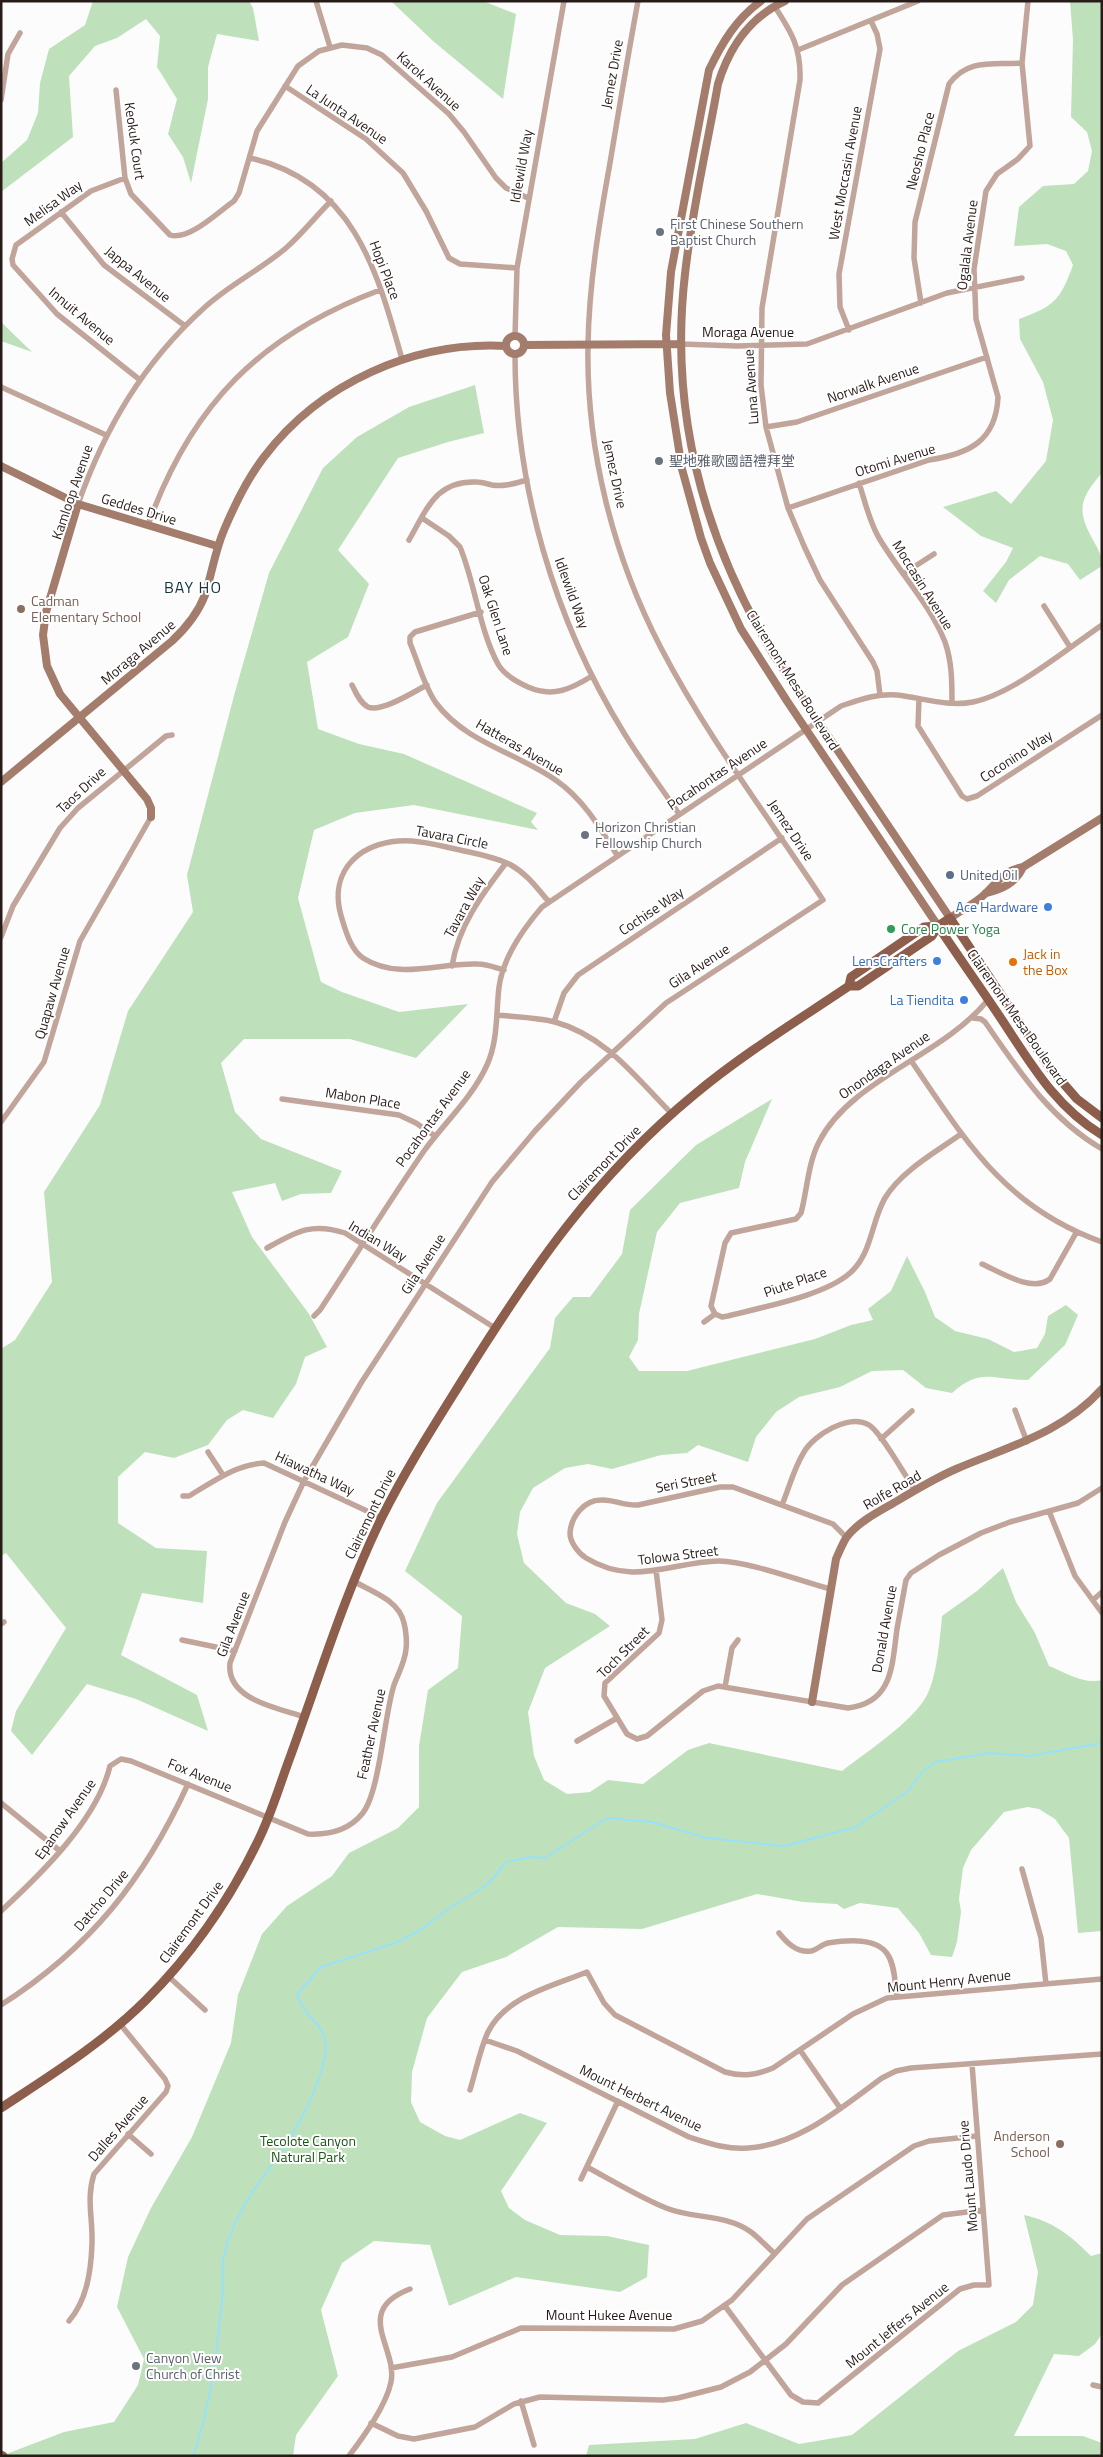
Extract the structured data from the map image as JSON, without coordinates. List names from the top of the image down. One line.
{"streets":{"main road":["Moraga Avenue","Kamloop Avenue","Geddes Drive","Clairemont Mesa Boulevard","Clairemont Drive","Rolfe Road"],"street":["Jemez Drive","Karok Avenue","La Junta Avenue","Keokuk Court","Neosho Place","Idlewild Way","West Moccasin Avenue","Melisa Way","Ogalala Avenue","Hopi Place","Jappa Avenue","Innuit Avenue","Norwalk Avenue","Luna Avenue","Otomi Avenue","Moccasin Avenue","Oak Glen Lane","Hatteras Avenue","Coconino Way","Pocahontas Avenue","Taos Drive","Tavara Circle","Tavara Way","Cochise Way","Gila Avenue","Quapaw Avenue","Onondaga Avenue","Mabon Place","Indian Way","Piute Place","Hiawatha Way","Seri Street","Tolowa Street","Donald Avenue","Toch Street","Feather Avenue","Fox Avenue","Epanow Avenue","Datcho Drive","Mount Henry Avenue","Mount Herbert Avenue","Dalles Avenue","Mount Laudo Drive","Mount Hukee Avenue","Mount Jeffers Avenue"]},"crossings":[["Jemez Drive","Moraga Avenue"],["Jemez Drive","Pocahontas Avenue"],["Jemez Drive","Cochise Way"],["Jemez Drive","Gila Avenue"],["Karok Avenue","Idlewild Way"],["La Junta Avenue","Idlewild Way"],["Keokuk Court","Melisa Way"],["Keokuk Court","Hopi Place"],["Neosho Place","Ogalala Avenue"],["Neosho Place","Moraga Avenue"],["Idlewild Way","Moraga Avenue"],["Idlewild Way","Oak Glen Lane"],["Idlewild Way","Pocahontas Avenue"],["West Moccasin Avenue","Moraga Avenue"],["Melisa Way","Jappa Avenue"],["Melisa Way","Innuit Avenue"],["Ogalala Avenue","Moraga Avenue"],["Ogalala Avenue","Norwalk Avenue"],["Ogalala Avenue","Otomi Avenue"],["Hopi Place","Moraga Avenue"],["Hopi Place","Kamloop Avenue"],["Jappa Avenue","Kamloop Avenue"],["Innuit Avenue","Kamloop Avenue"],["Moraga Avenue","Luna Avenue"],["Moraga Avenue","Kamloop Avenue"],["Moraga Avenue","Geddes Drive"],["Moraga Avenue","Clairemont Mesa Boulevard"],["Norwalk Avenue","Luna Avenue"],["Luna Avenue","Otomi Avenue"],["Luna Avenue","Clairemont Mesa Boulevard"],["Luna Avenue","Pocahontas Avenue"],["Otomi Avenue","Moccasin Avenue"],["Kamloop Avenue","Geddes Drive"],["Kamloop Avenue","Taos Drive"],["Kamloop Avenue","Quapaw Avenue"],["Moccasin Avenue","Pocahontas Avenue"],["Oak Glen Lane","Hatteras Avenue"],["Clairemont Mesa Boulevard","Pocahontas Avenue"],["Clairemont Mesa Boulevard","Onondaga Avenue"],["Clairemont Mesa Boulevard","Clairemont Drive"],["Hatteras Avenue","Pocahontas Avenue"],["Coconino Way","Pocahontas Avenue"],["Pocahontas Avenue","Tavara Circle"],["Pocahontas Avenue","Mabon Place"],["Pocahontas Avenue","Indian Way"],["Tavara Circle","Tavara Way"],["Gila Avenue","Clairemont Drive"],["Gila Avenue","Indian Way"],["Gila Avenue","Hiawatha Way"],["Onondaga Avenue","Piute Place"],["Clairemont Drive","Indian Way"],["Clairemont Drive","Hiawatha Way"],["Clairemont Drive","Feather Avenue"],["Clairemont Drive","Fox Avenue"],["Clairemont Drive","Dalles Avenue"],["Seri Street","Rolfe Road"],["Seri Street","Tolowa Street"],["Rolfe Road","Tolowa Street"],["Rolfe Road","Donald Avenue"],["Tolowa Street","Toch Street"],["Donald Avenue","Toch Street"],["Feather Avenue","Fox Avenue"],["Fox Avenue","Epanow Avenue"],["Fox Avenue","Datcho Drive"],["Mount Henry Avenue","Mount Herbert Avenue"],["Mount Herbert Avenue","Mount Laudo Drive"],["Mount Laudo Drive","Mount Hukee Avenue"],["Mount Laudo Drive","Mount Jeffers Avenue"]],"districts":["BAY HO"],"parks":["Tecolote Canyon Natural Park"],"places":["First Chinese Southern Baptist Church","聖地雅歌國語禮拜堂","Cadman Elementary School","Horizon Christian Fellowship Church","United Oil","Ace Hardware","Core Power Yoga","LensCrafters","Jack in the Box","La Tiendita","Anderson School","Canyon View Church of Christ"]}
